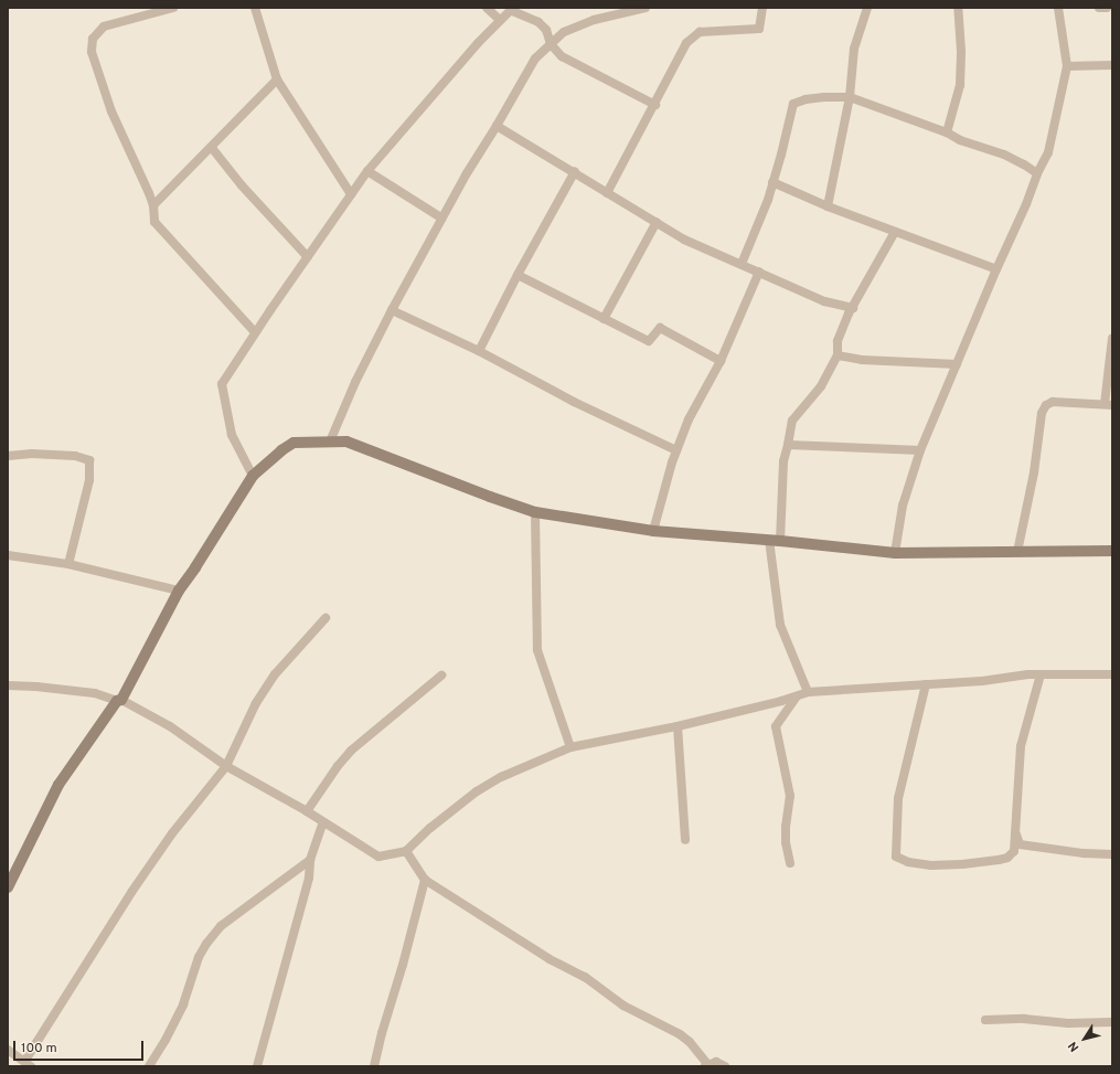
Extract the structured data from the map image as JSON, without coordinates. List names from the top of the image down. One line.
{"scale_bar":"100 m","north":"bottom left"}
